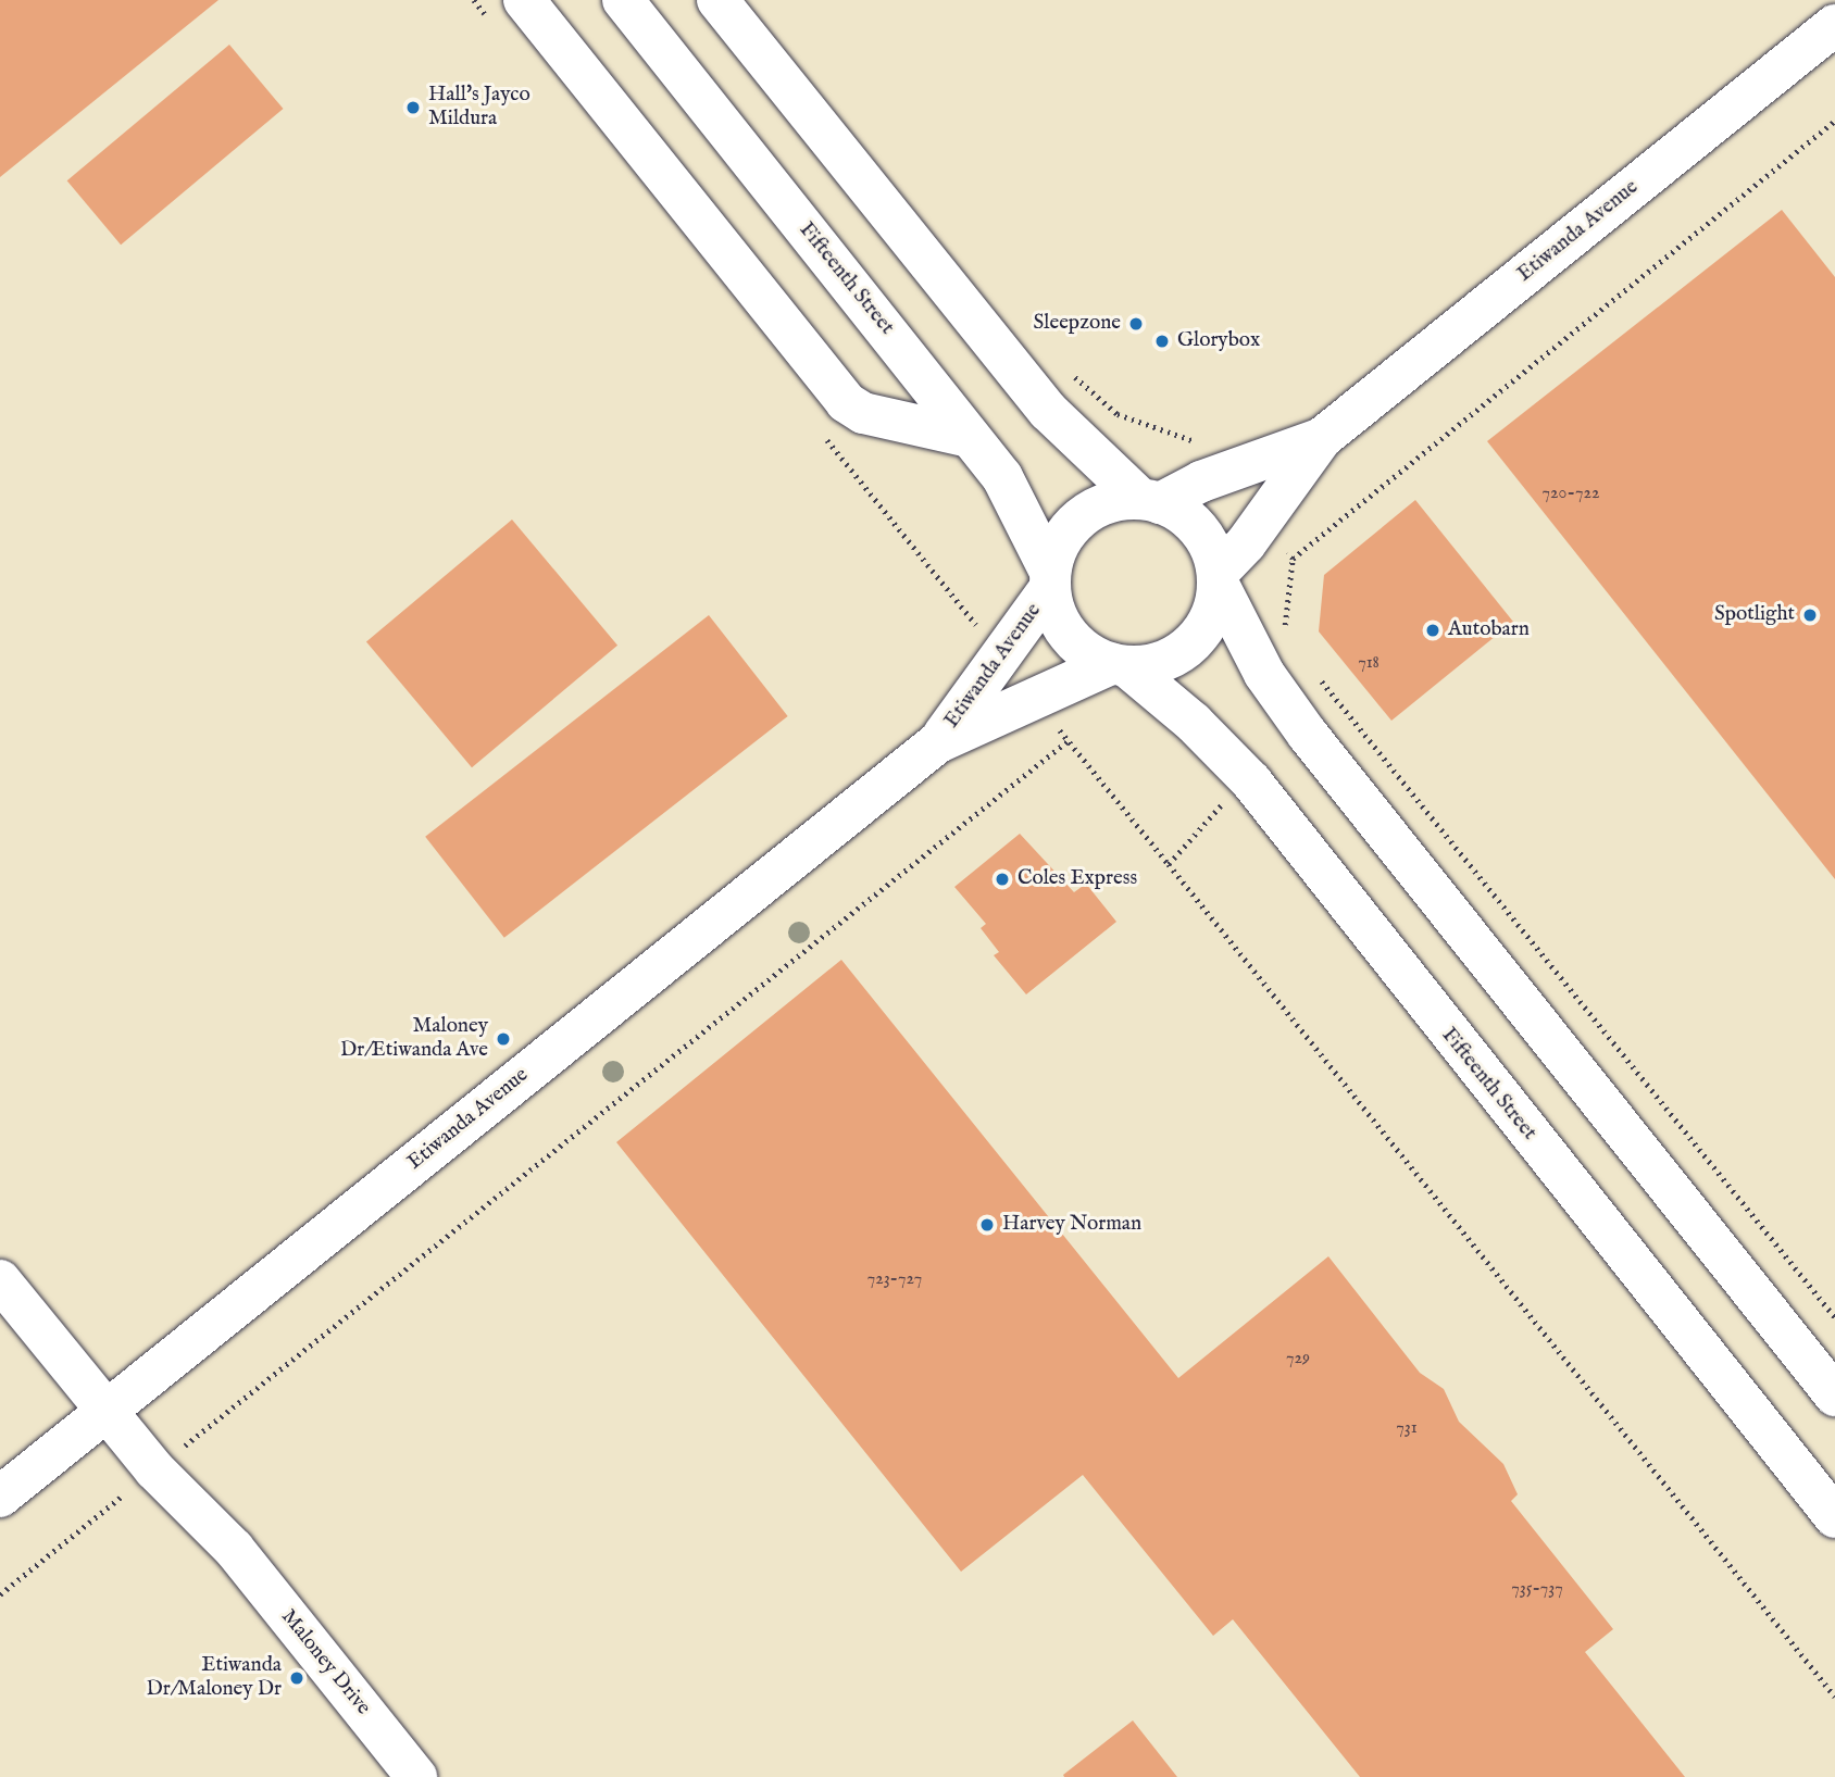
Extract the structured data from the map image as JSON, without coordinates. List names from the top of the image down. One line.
{"streets":{"main road":["Etiwanda Avenue","Fifteenth Street","Maloney Drive"]},"crossings":[["Etiwanda Avenue","Fifteenth Street"],["Etiwanda Avenue","Maloney Drive"]],"places":["Hall's Jayco Mildura","Sleepzone","Glorybox","Spotlight","Autobarn","Coles Express","Maloney Dr/Etiwanda Ave","Harvey Norman","Etiwanda Dr/Maloney Dr"],"house_numbers":["720-722","718","723-727","729","731","735-737"]}
